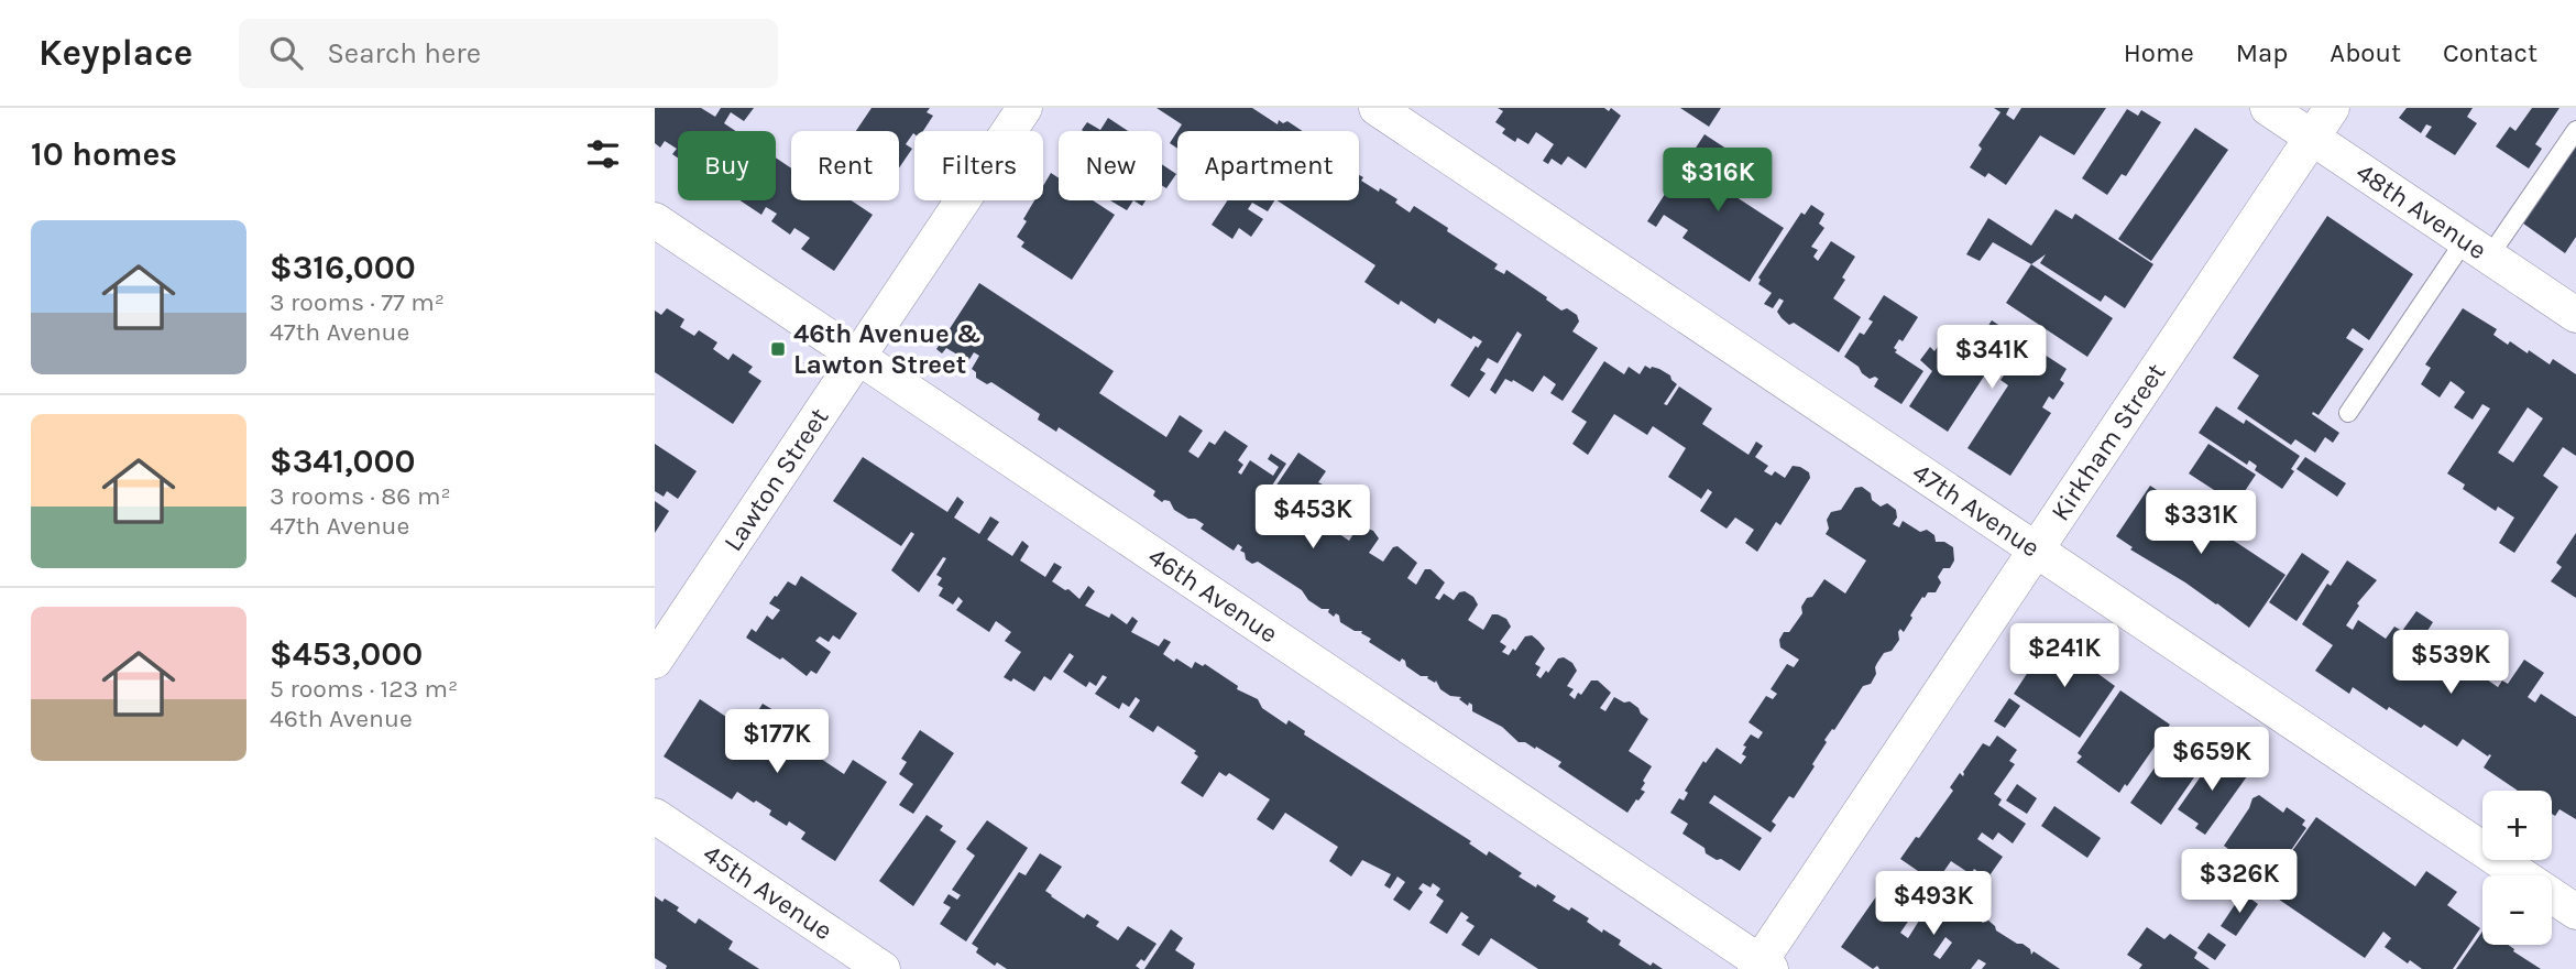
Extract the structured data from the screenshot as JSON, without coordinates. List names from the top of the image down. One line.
{"streets":{"street":["48th Avenue","Kirkham Street","Lawton Street","47th Avenue","46th Avenue","45th Avenue"]},"crossings":[["48th Avenue","Kirkham Street"],["Kirkham Street","47th Avenue"],["Kirkham Street","46th Avenue"],["Lawton Street","46th Avenue"]],"places":{"transit":["46th Avenue & Lawton Street"]},"page":{"header":"Keyplace","search":"Search here","nav":["Home","Map","About","Contact"],"heading":"10 homes","chip":["Buy","Rent","Filters","New","Apartment"],"price":["$316K","$341K","$453K","$331K","$241K","$539K","$177K","$659K","$326K","$493K"],"list":[{"name":"$316,000","note":"3 rooms · 77 m² · 47th Avenue"},{"name":"$341,000","note":"3 rooms · 86 m² · 47th Avenue"},{"name":"$453,000","note":"5 rooms · 123 m² · 46th Avenue"}],"map_buttons":["+","−"]}}
